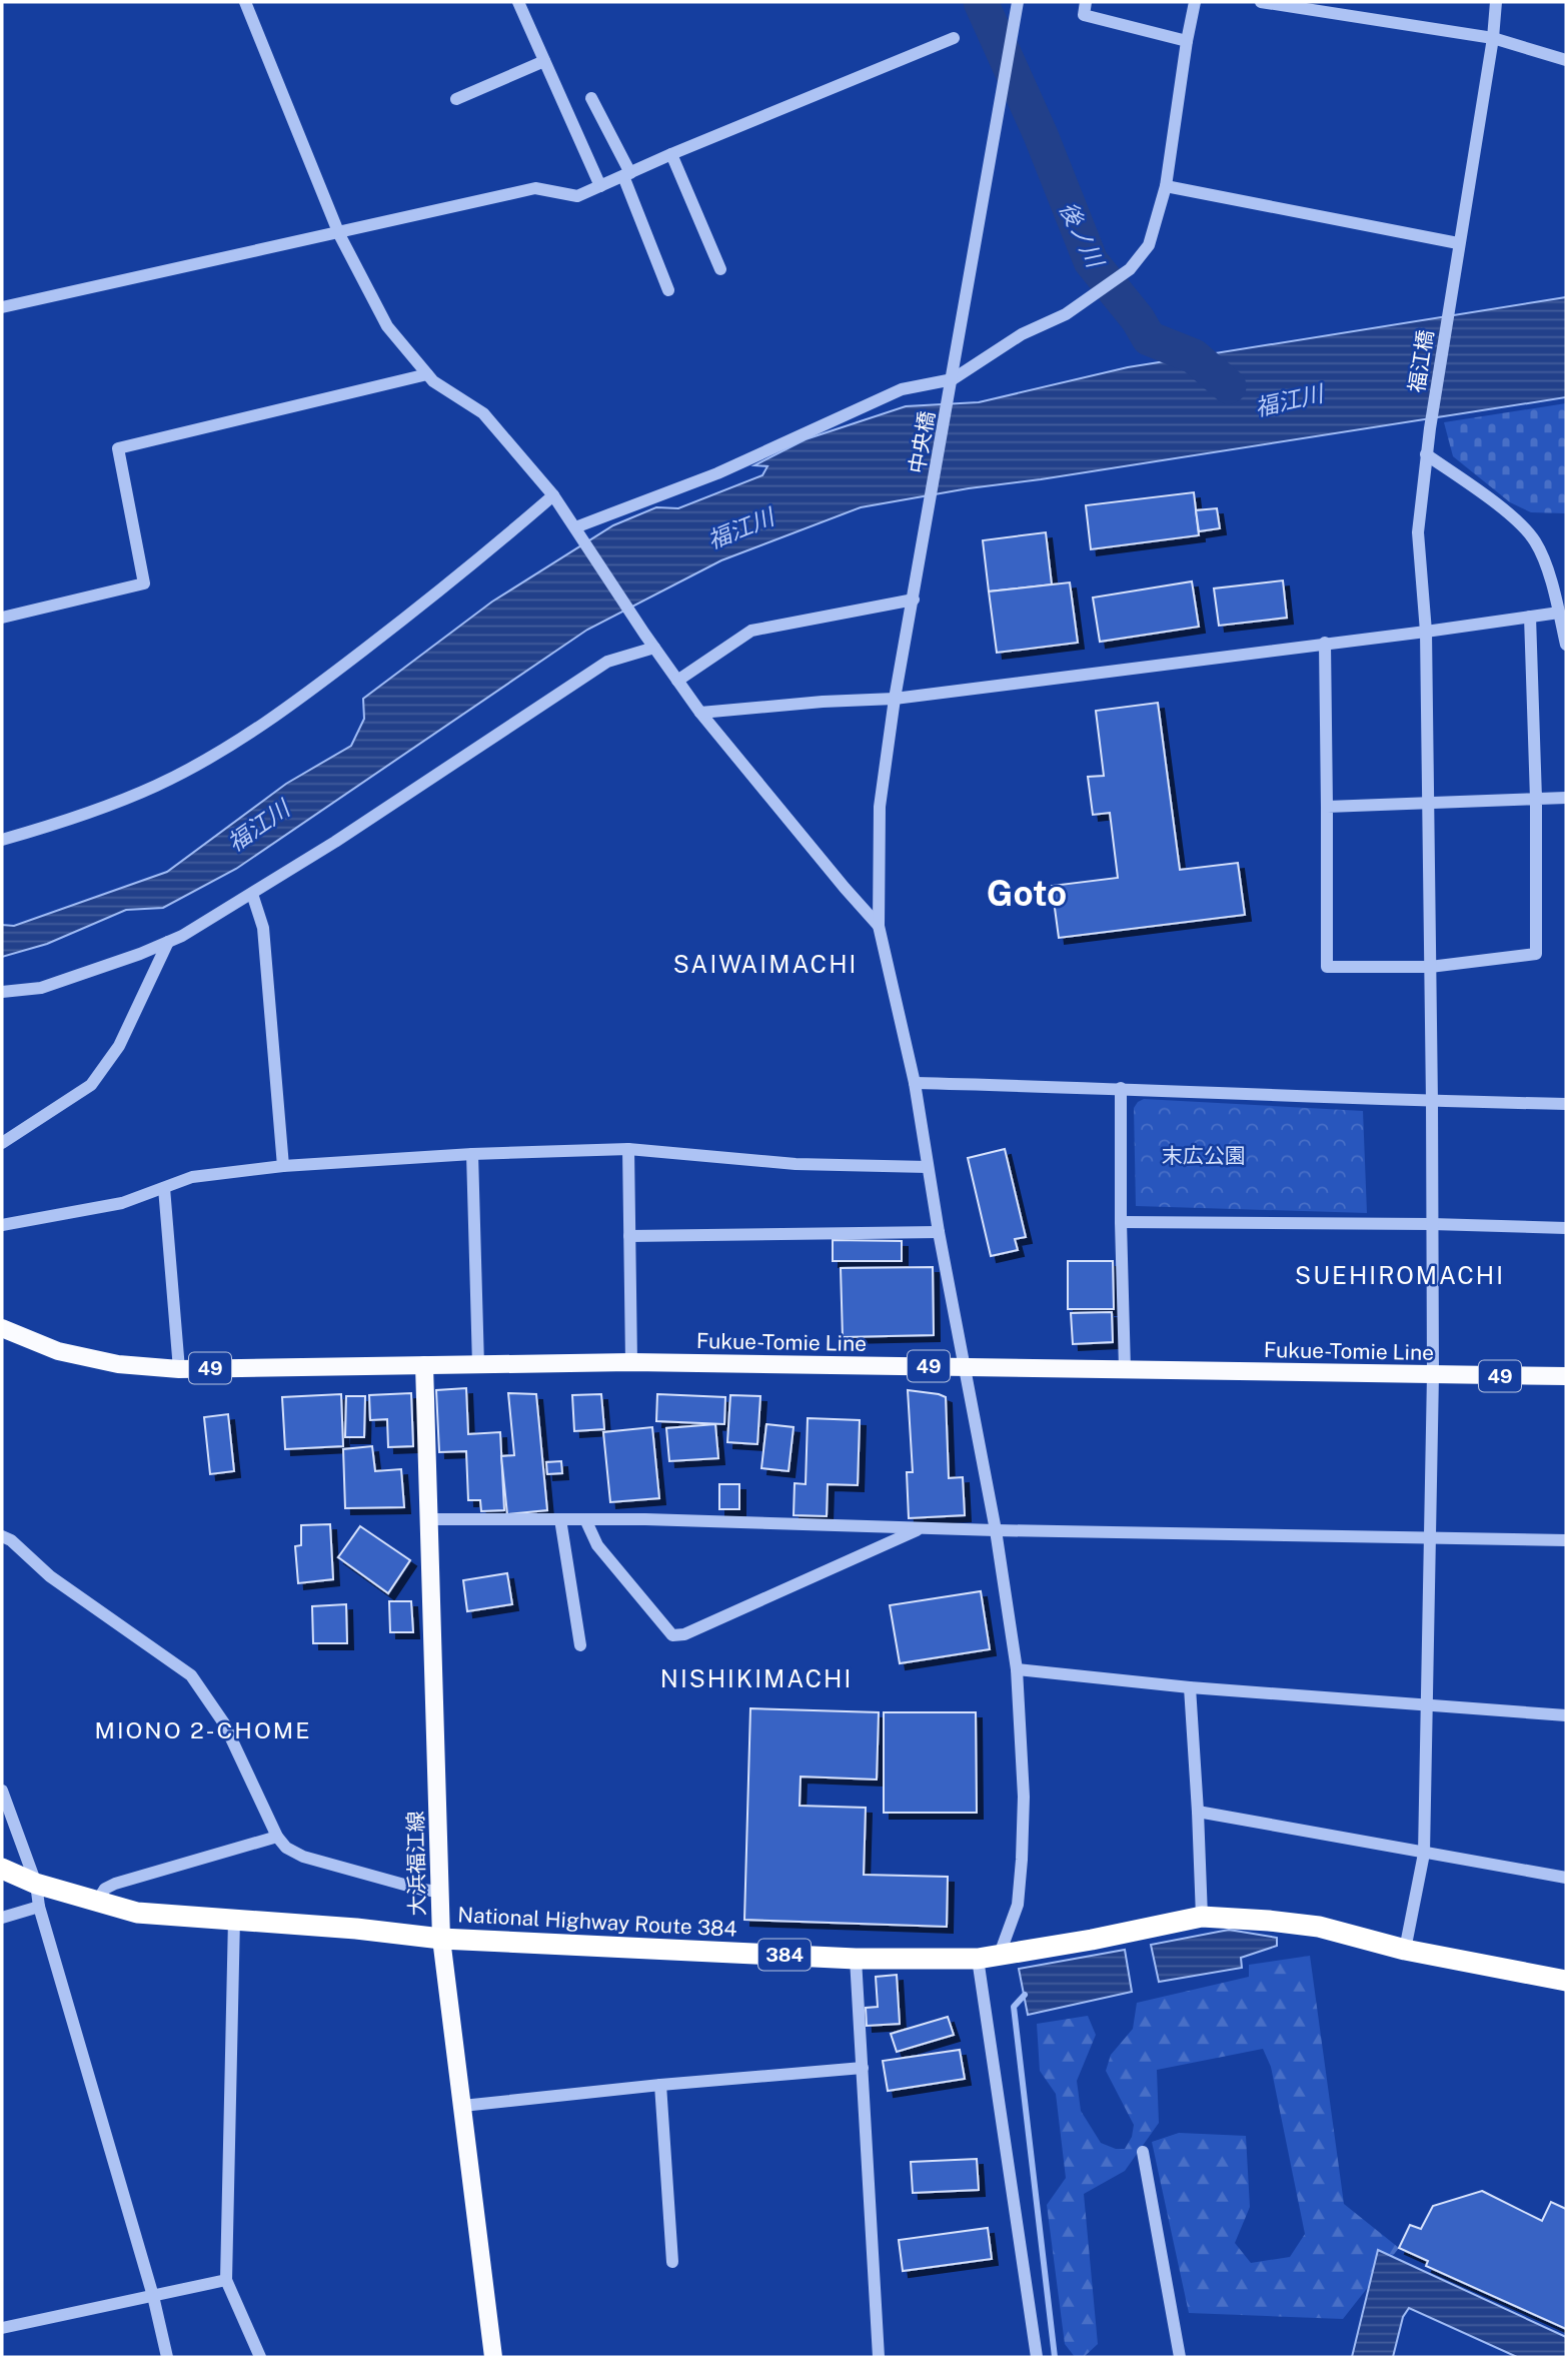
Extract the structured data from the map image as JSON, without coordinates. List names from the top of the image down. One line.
{"streets":{"highway":["National Highway Route 384","384"],"main road":["Fukue-Tomie Line","49","大浜福江線"],"street":["福江橋","中央橋"]},"crossings":[["福江橋","Fukue-Tomie Line"],["福江橋","National Highway Route 384"],["Fukue-Tomie Line","大浜福江線"],["大浜福江線","National Highway Route 384"]],"districts":["Goto","SAIWAIMACHI","SUEHIROMACHI","NISHIKIMACHI","MIONO 2-CHOME"],"water":["後ノ川","福江川"],"parks":["末広公園"]}
